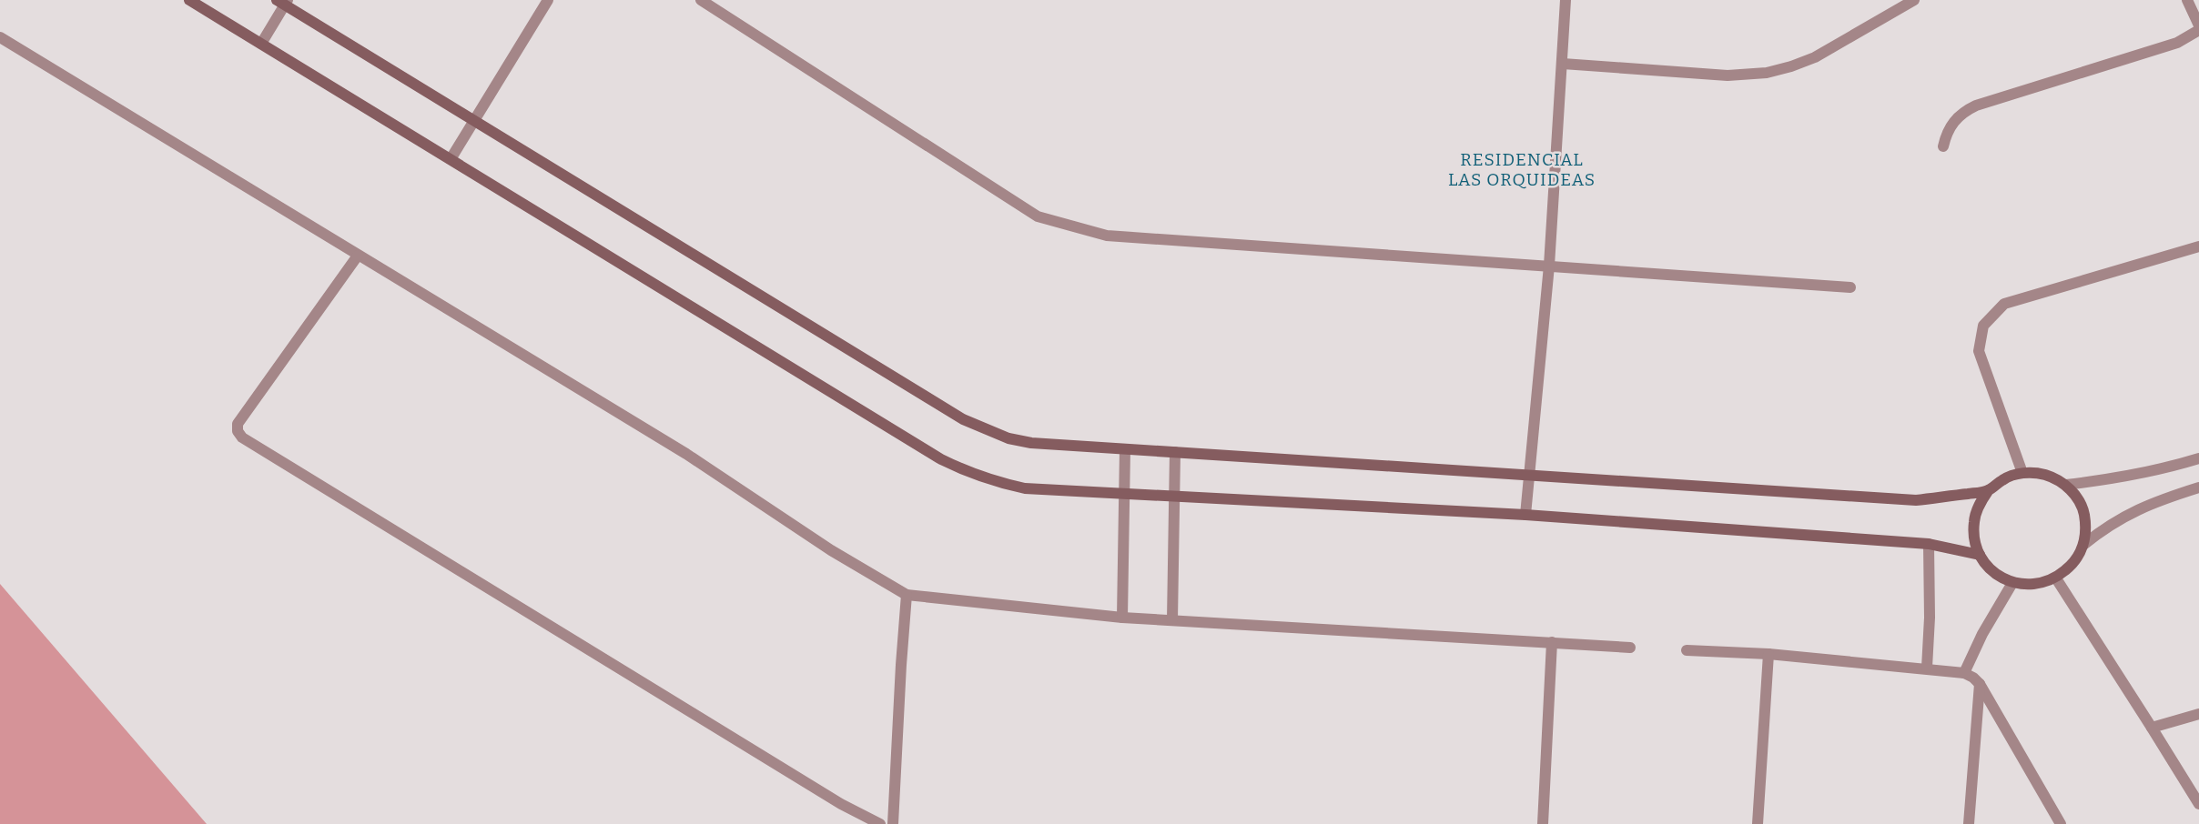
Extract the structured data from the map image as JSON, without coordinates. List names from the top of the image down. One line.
{"districts":["RESIDENCIAL LAS ORQUIDEAS"]}
